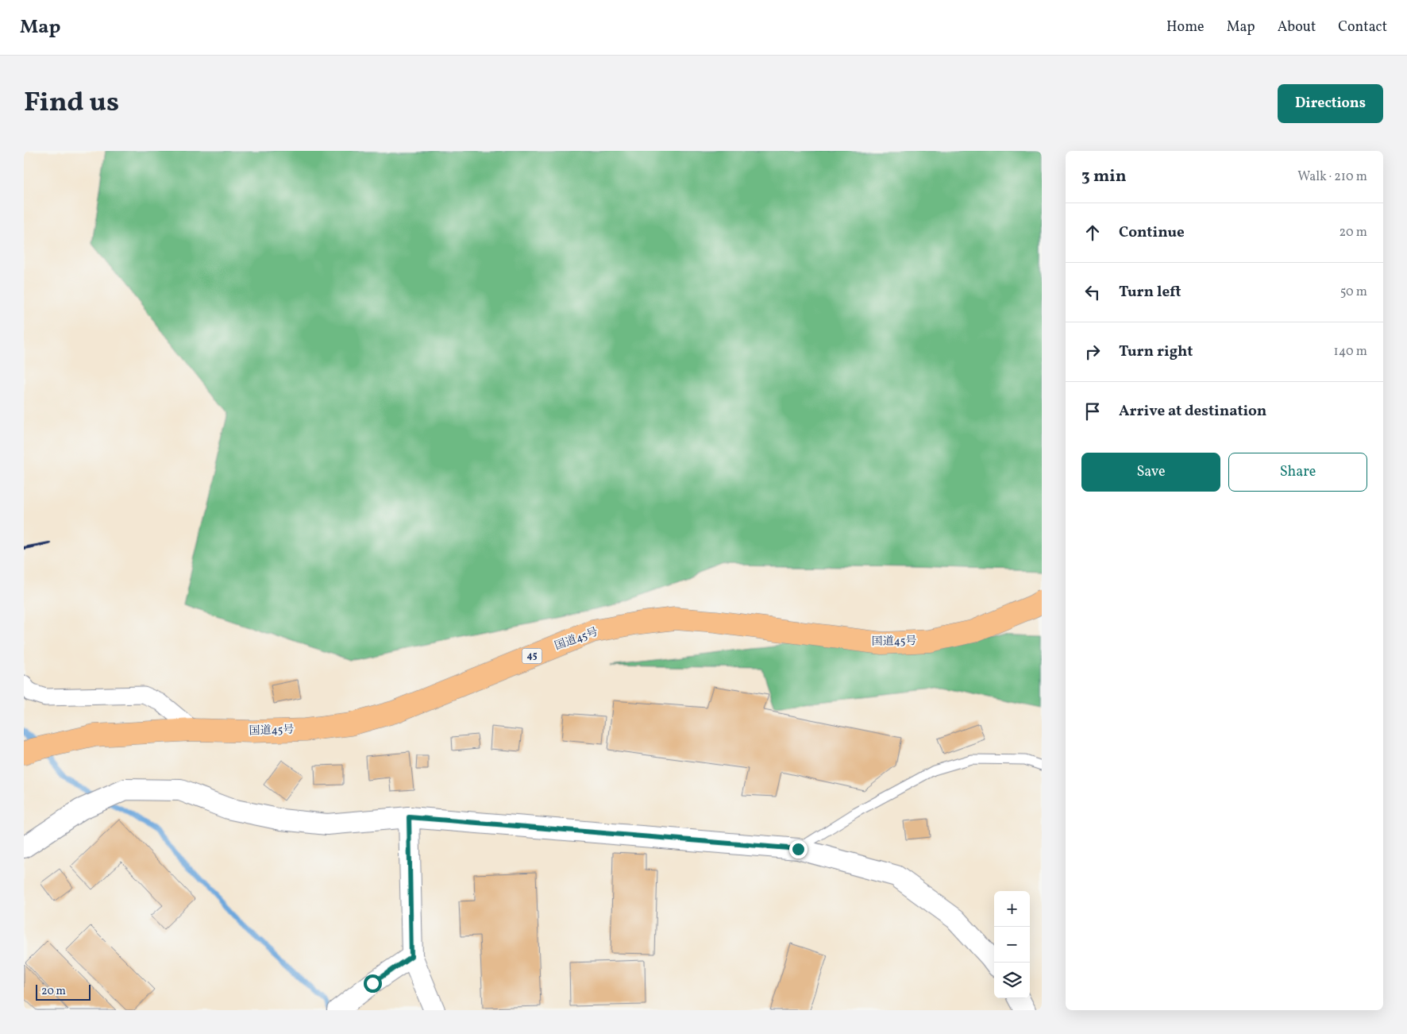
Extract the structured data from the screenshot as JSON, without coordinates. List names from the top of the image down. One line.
{"streets":{"highway":["国道45号","45"]},"scale_bar":"20 m","page":{"header":"Map","nav":["Home","Map","About","Contact"],"title":"Find us","buttons":["Directions",["Save","Share"]],"heading":["3 min","Walk · 210 m"],"list":[["Continue","20 m"],["Turn left","50 m"],["Turn right","140 m"],"Arrive at destination"],"map_buttons":["+","−"],"scale":"20 m"}}
